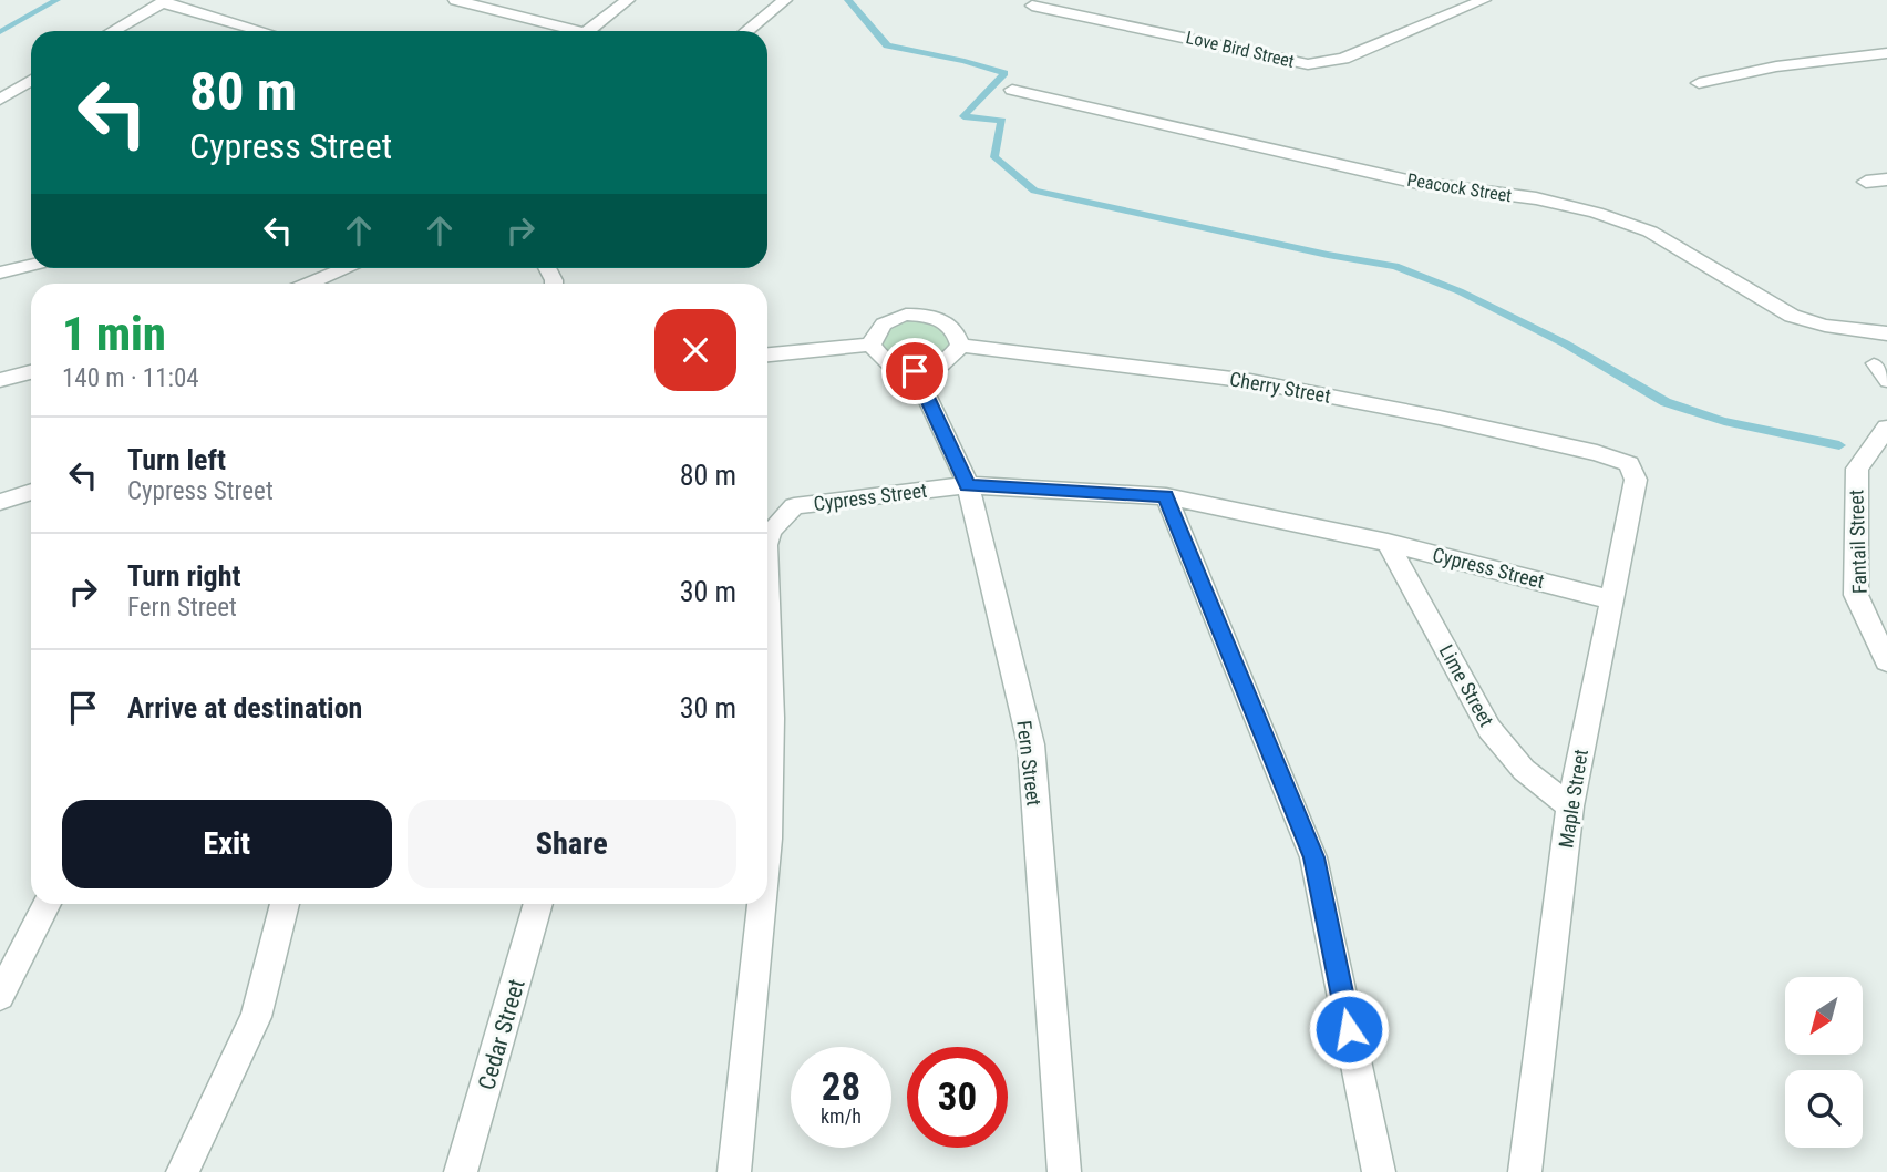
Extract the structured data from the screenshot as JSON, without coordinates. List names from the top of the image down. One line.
{"streets":{"street":["Love Bird Street","Peacock Street","Cherry Street","Cypress Street","Fantail Street","Lime Street","Fern Street","Maple Street","Cedar Street"]},"crossings":[["Cherry Street","Fern Street"],["Cherry Street","Maple Street"],["Cypress Street","Lime Street"],["Cypress Street","Fern Street"],["Cypress Street","Maple Street"],["Lime Street","Maple Street"]],"north":"bottom left","page":{"turn":["80 m","Cypress Street"],"heading":["1 min","140 m · 11:04"],"list":[{"name":"Turn left","note":"Cypress Street","value":"80 m"},{"name":"Turn right","note":"Fern Street","value":"30 m"},{"name":"Arrive at destination","value":"30 m"}],"buttons":["Exit","Share"],"speed":"28 km/h","limit":"30"}}
